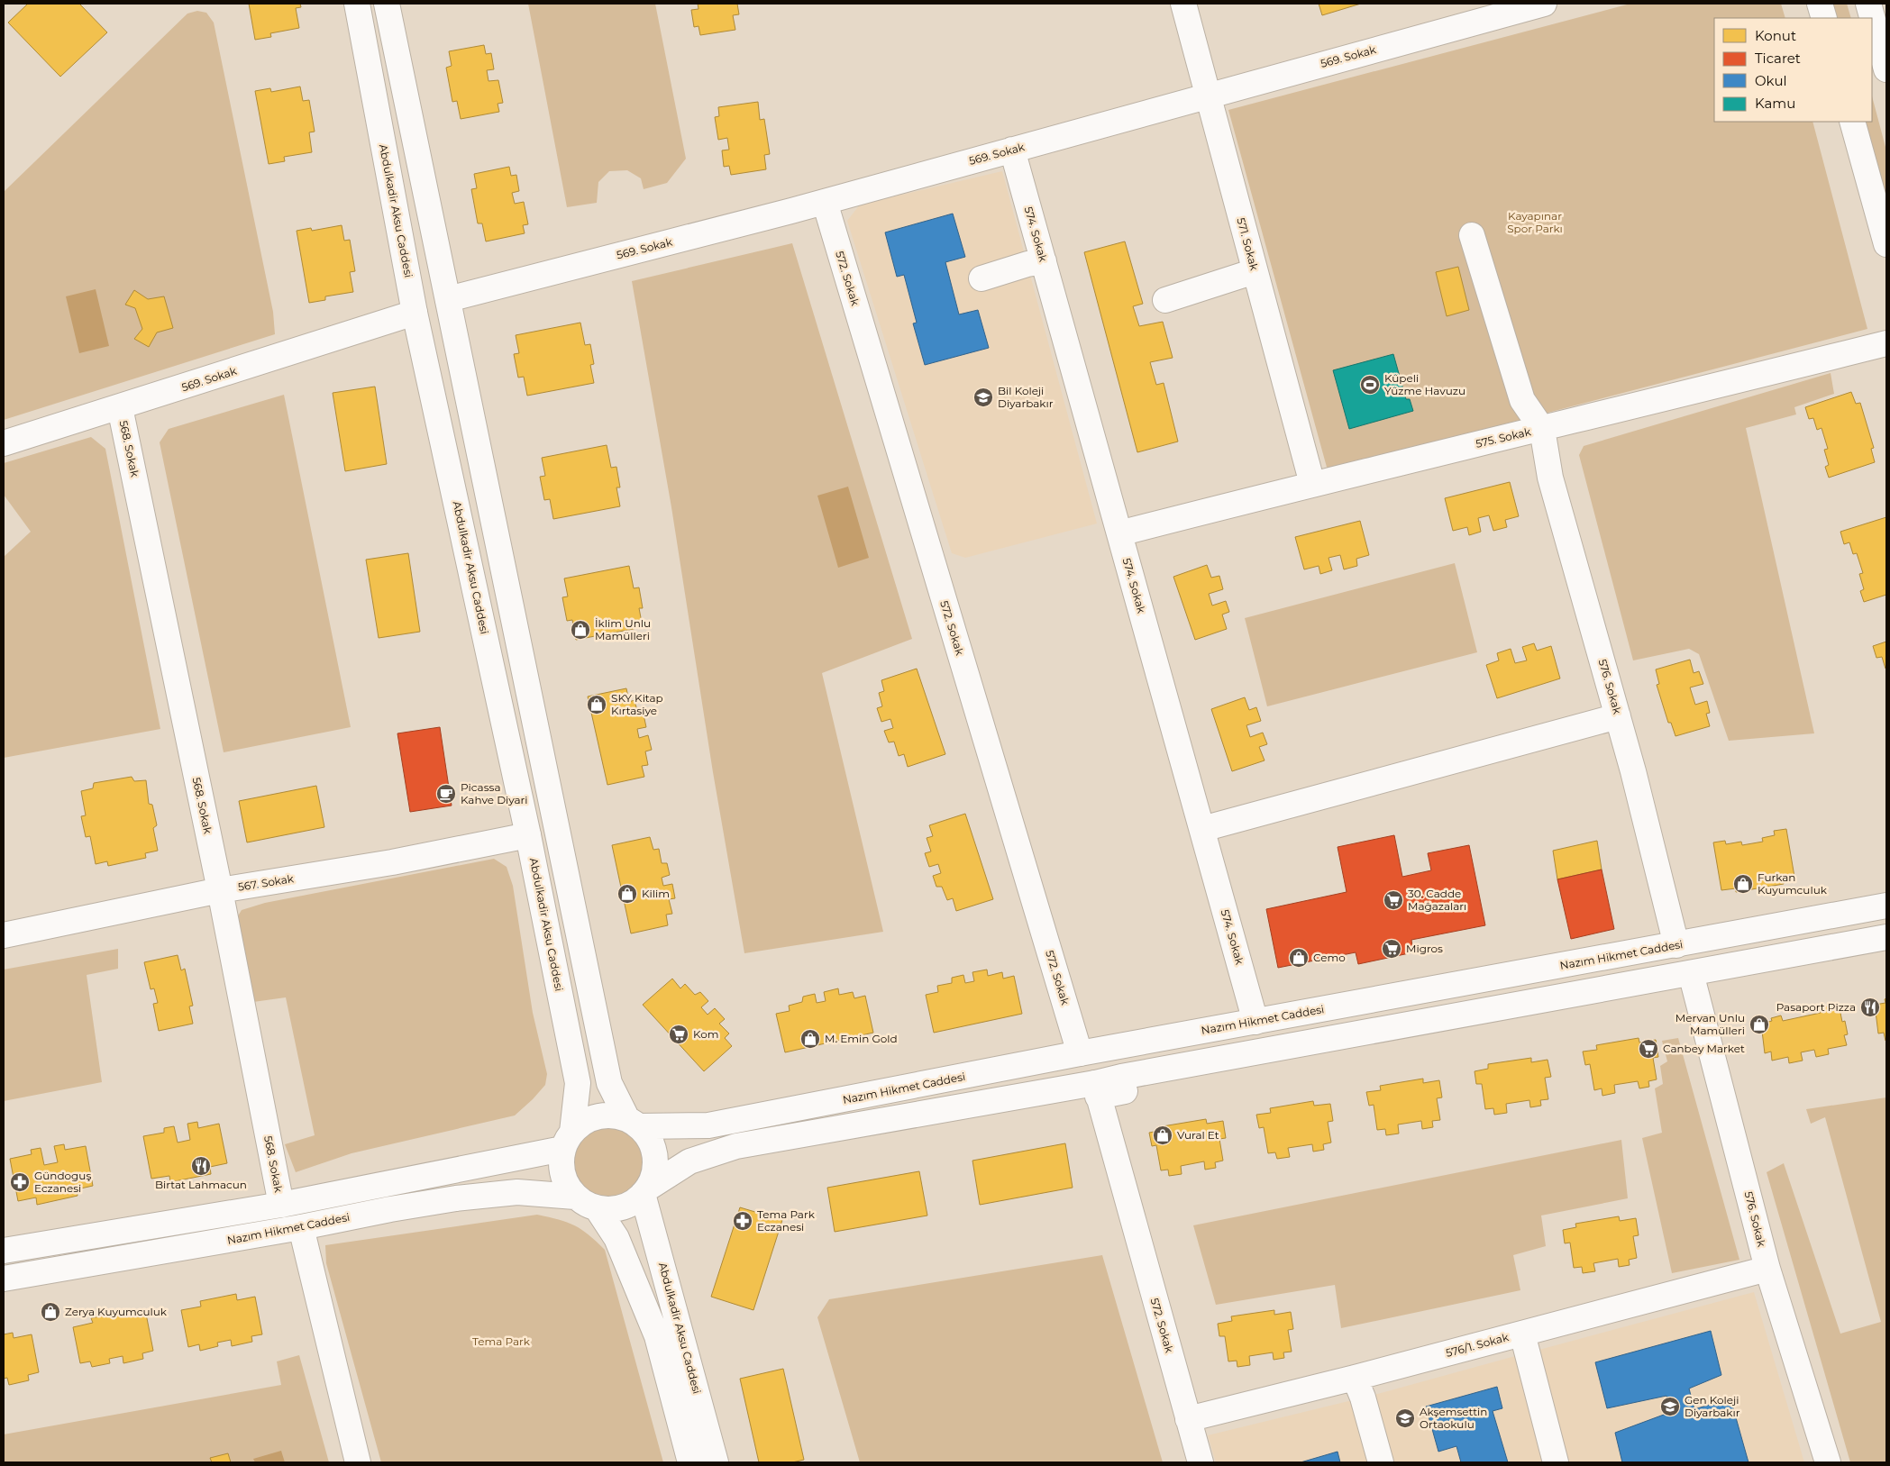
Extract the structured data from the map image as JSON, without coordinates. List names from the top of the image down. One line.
{"streets":{"street":["569. Sokak","Abdulkadir Aksu Caddesi","574. Sokak","571. Sokak","572. Sokak","575. Sokak","568. Sokak","576. Sokak","567. Sokak","Nazım Hikmet Caddesi","576/1. Sokak"]},"crossings":[["569. Sokak","Abdulkadir Aksu Caddesi"],["569. Sokak","574. Sokak"],["569. Sokak","571. Sokak"],["569. Sokak","572. Sokak"],["569. Sokak","568. Sokak"],["Abdulkadir Aksu Caddesi","567. Sokak"],["Abdulkadir Aksu Caddesi","Nazım Hikmet Caddesi"],["574. Sokak","575. Sokak"],["574. Sokak","Nazım Hikmet Caddesi"],["571. Sokak","575. Sokak"],["572. Sokak","Nazım Hikmet Caddesi"],["572. Sokak","576/1. Sokak"],["575. Sokak","576. Sokak"],["568. Sokak","567. Sokak"],["576. Sokak","Nazım Hikmet Caddesi"],["576. Sokak","576/1. Sokak"]],"parks":["Kayapınar Spor Parkı","Tema Park"],"places":{"sports":["Küpeli Yüzme Havuzu"],"school or university":["Bil Koleji Diyarbakır","Gen Koleji Diyarbakır","Akşemsettin Ortaokulu"],"shop":["İklim Unlu Mamülleri","SKY Kitap Kırtasiye","Furkan Kuyumculuk","Kilim","Cemo","Mervan Unlu Mamülleri","M. Emin Gold","Vural Et","Zerya Kuyumculuk"],"cafe":["Picassa Kahve Diyari"],"supermarket":["30. Cadde Mağazaları","Migros","Kom","Canbey Market"],"restaurant":["Pasaport Pizza","Birtat Lahmacun"],"pharmacy":["Gündoguş Eczanesi","Tema Park Eczanesi"]},"legend":["Konut","Ticaret","Okul","Kamu"]}
